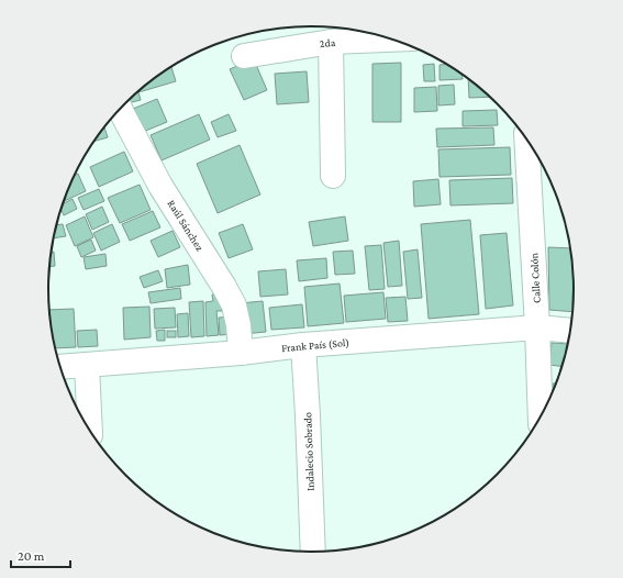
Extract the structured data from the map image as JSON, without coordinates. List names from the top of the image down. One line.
{"streets":{"street":["2da","Raúl Sánchez","Calle Colón","Frank País (Sol)","Indalecio Sobrado"]},"crossings":[["Raúl Sánchez","Frank País (Sol)"],["Calle Colón","Frank País (Sol)"],["Frank País (Sol)","Indalecio Sobrado"]],"scale_bar":"20 m"}
